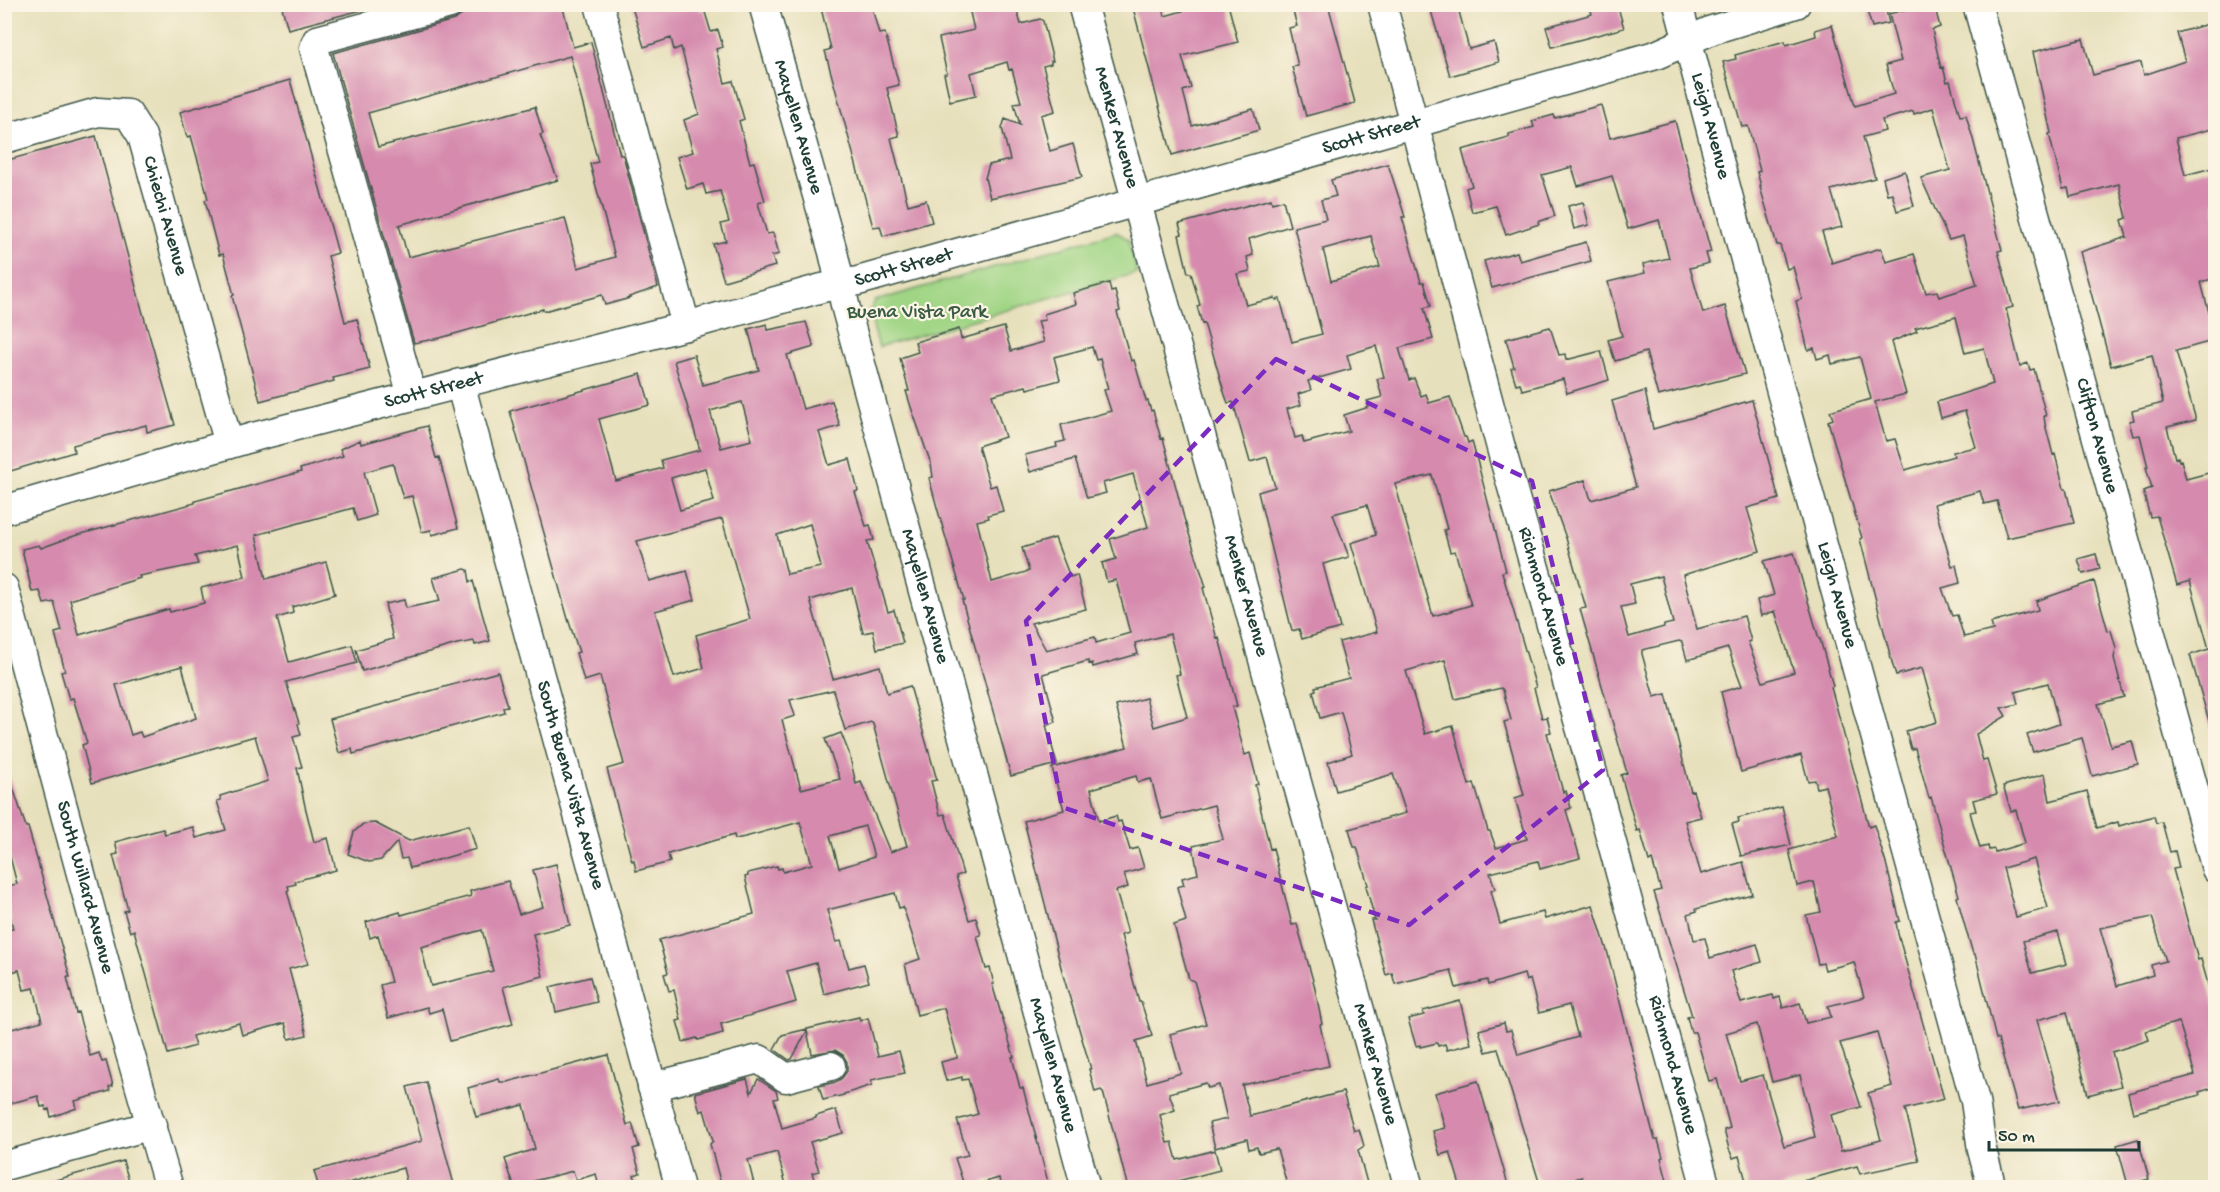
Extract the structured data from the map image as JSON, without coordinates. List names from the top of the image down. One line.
{"streets":{"street":["Leigh Avenue","Mayellen Avenue","Menker Avenue","Scott Street","Chiechi Avenue","Clifton Avenue","Richmond Avenue","South Buena Vista Avenue","South Willard Avenue"]},"crossings":[["Leigh Avenue","Scott Street"],["Mayellen Avenue","Scott Street"],["Menker Avenue","Scott Street"],["Scott Street","Chiechi Avenue"],["Scott Street","Richmond Avenue"],["Scott Street","South Buena Vista Avenue"]],"parks":["Buena Vista Park"],"scale_bar":"50 m"}
